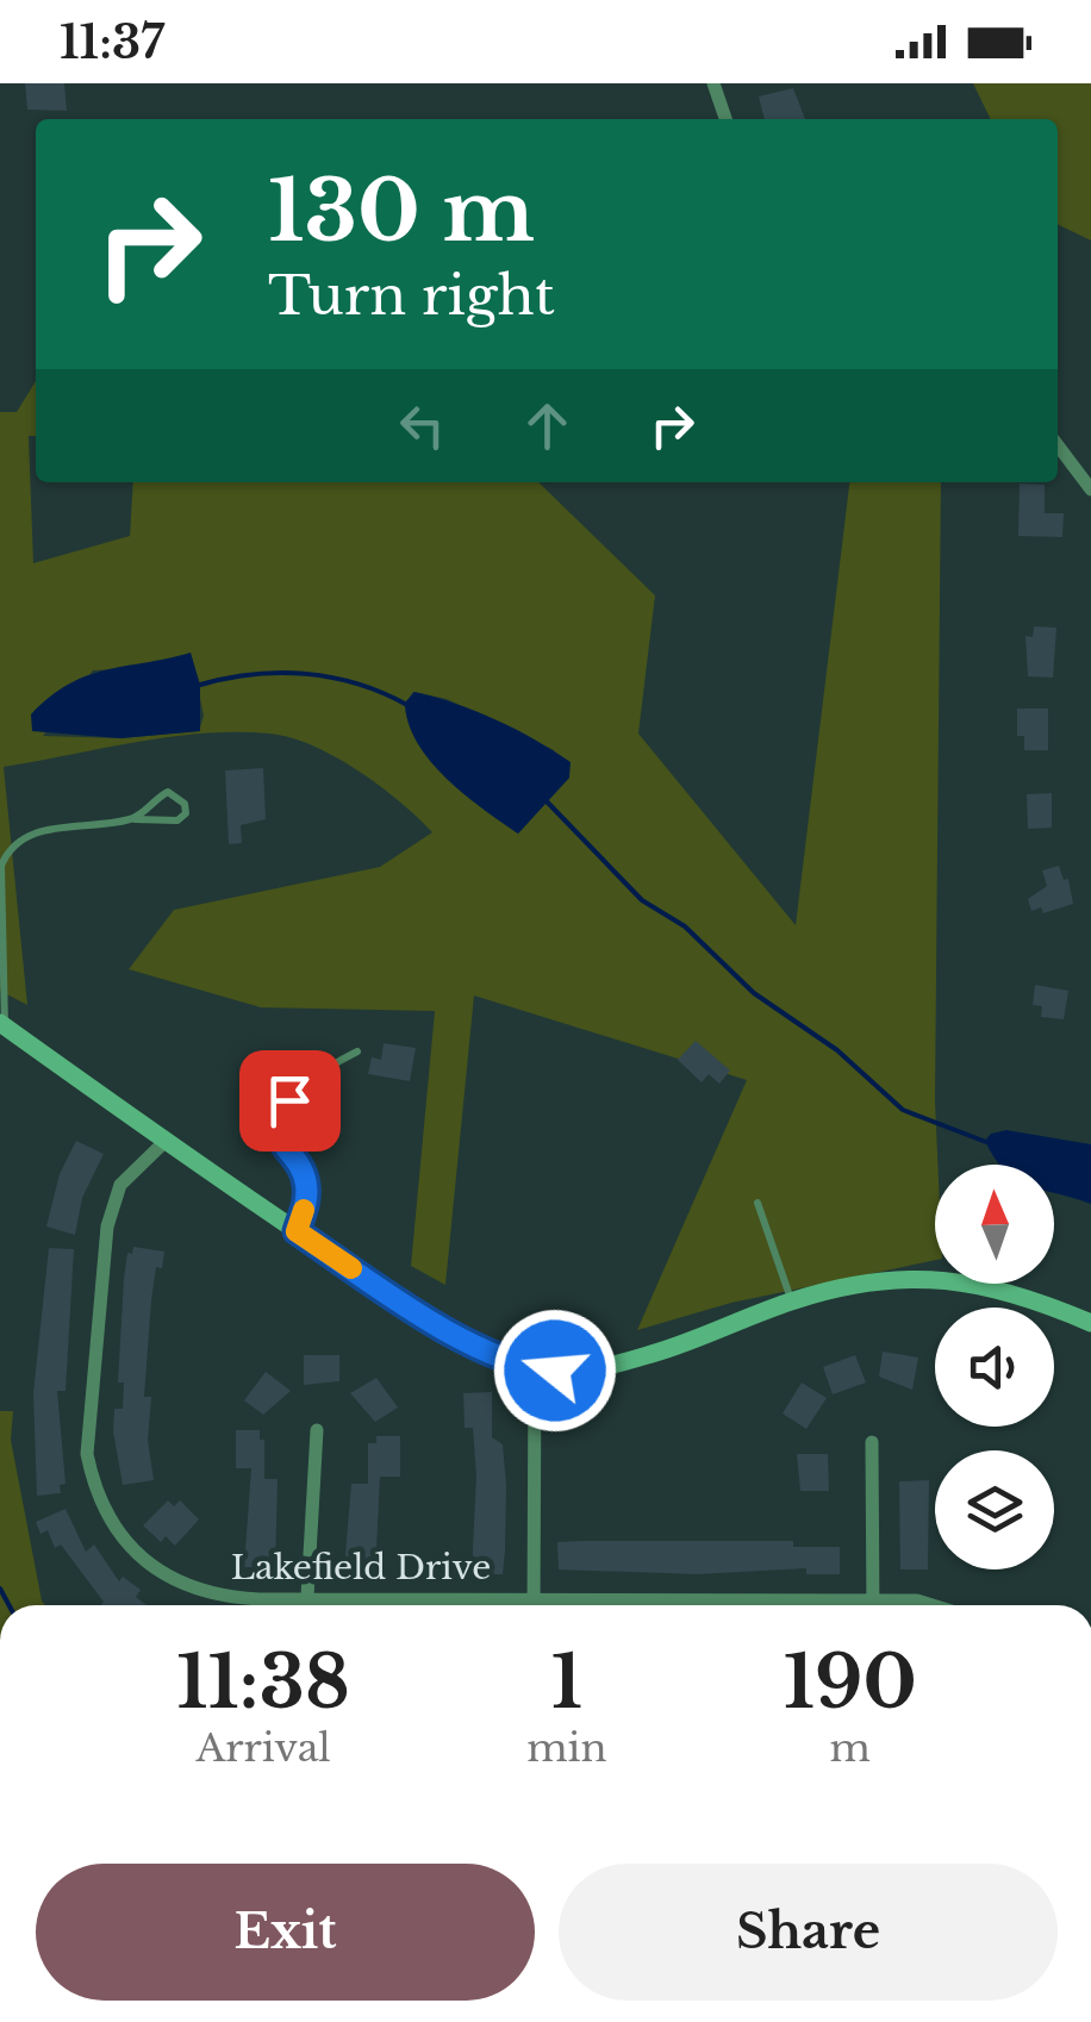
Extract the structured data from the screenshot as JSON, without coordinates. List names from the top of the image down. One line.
{"streets":{"street":["Lakefield Drive"]},"north":"top","page":{"status":"11:37","turn":["130 m","Turn right"],"eta":["11:38","Arrival","1","min","190","m"],"buttons":["Exit","Share"]}}
